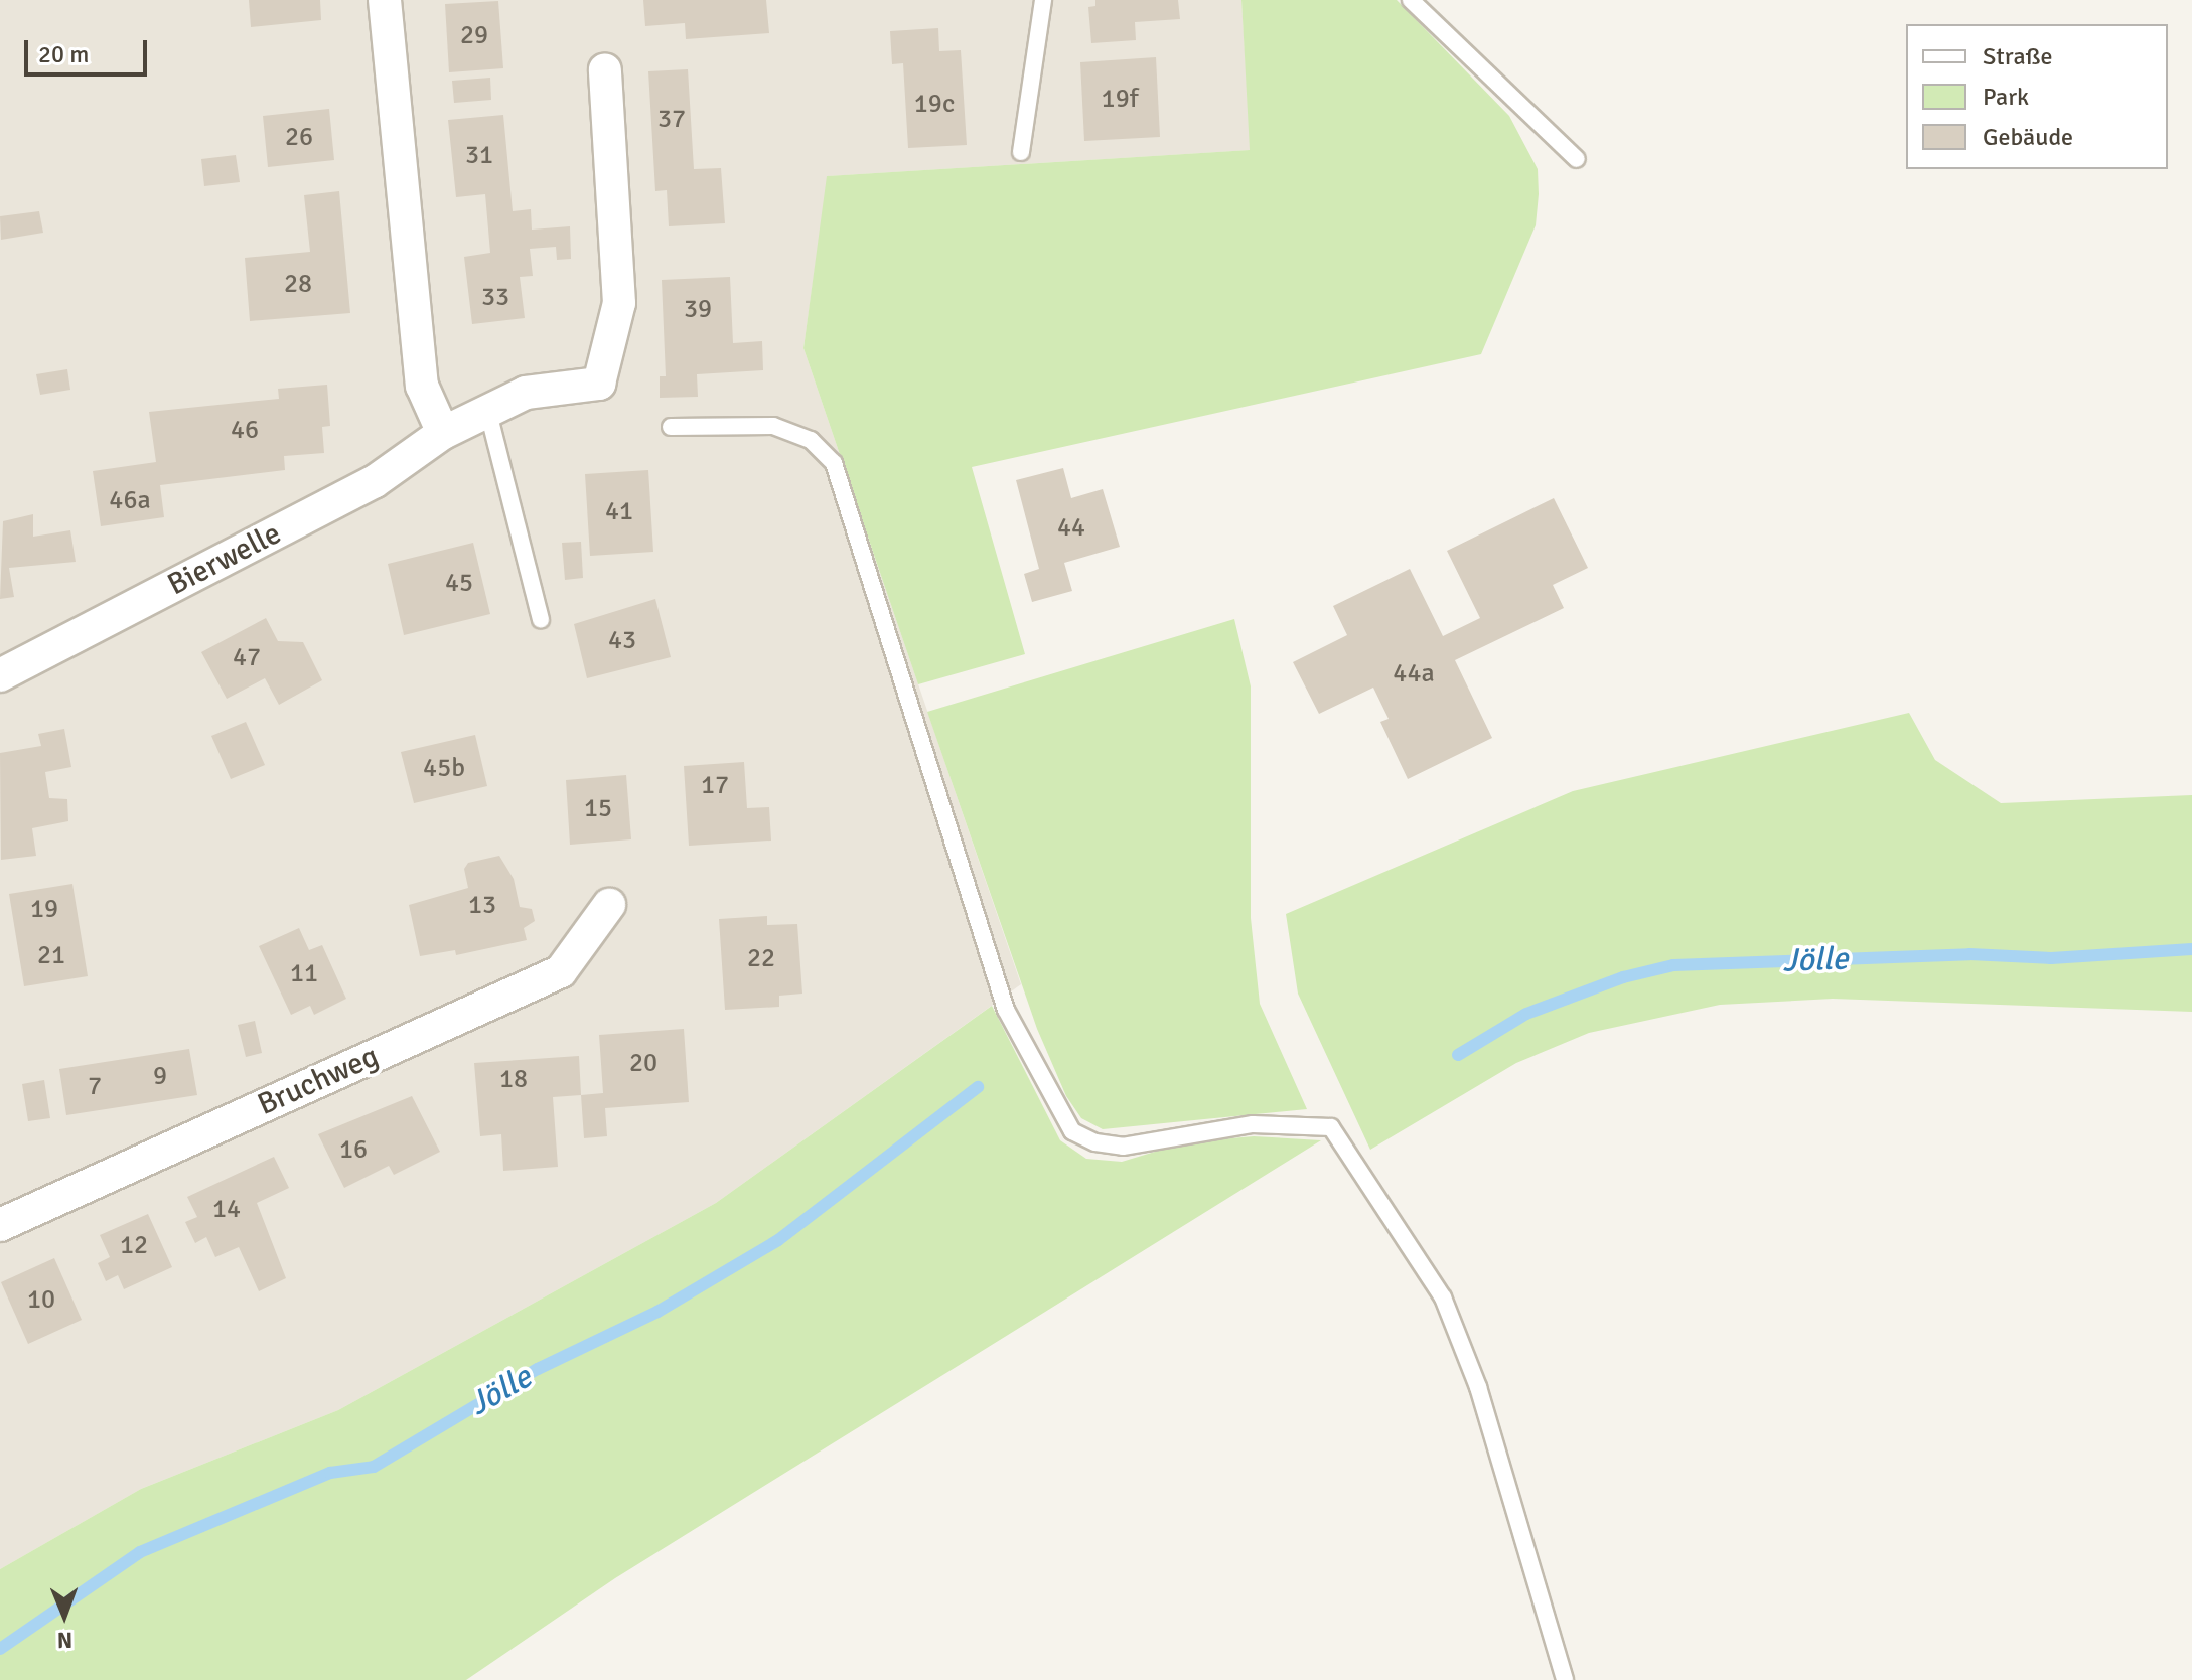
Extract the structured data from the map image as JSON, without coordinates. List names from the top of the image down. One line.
{"streets":{"street":["Bierwelle","Bruchweg"]},"water":["Jölle"],"house_numbers":["29","19f","19c","37","26","31","28","33","39","46","46a","41","44","45","43","47","44a","45b","17","15","13","19","21","22","11","20","9","18","7","16","14","12","10"],"legend":["Straße","Park","Gebäude"],"scale_bar":"20 m","north":"bottom"}
